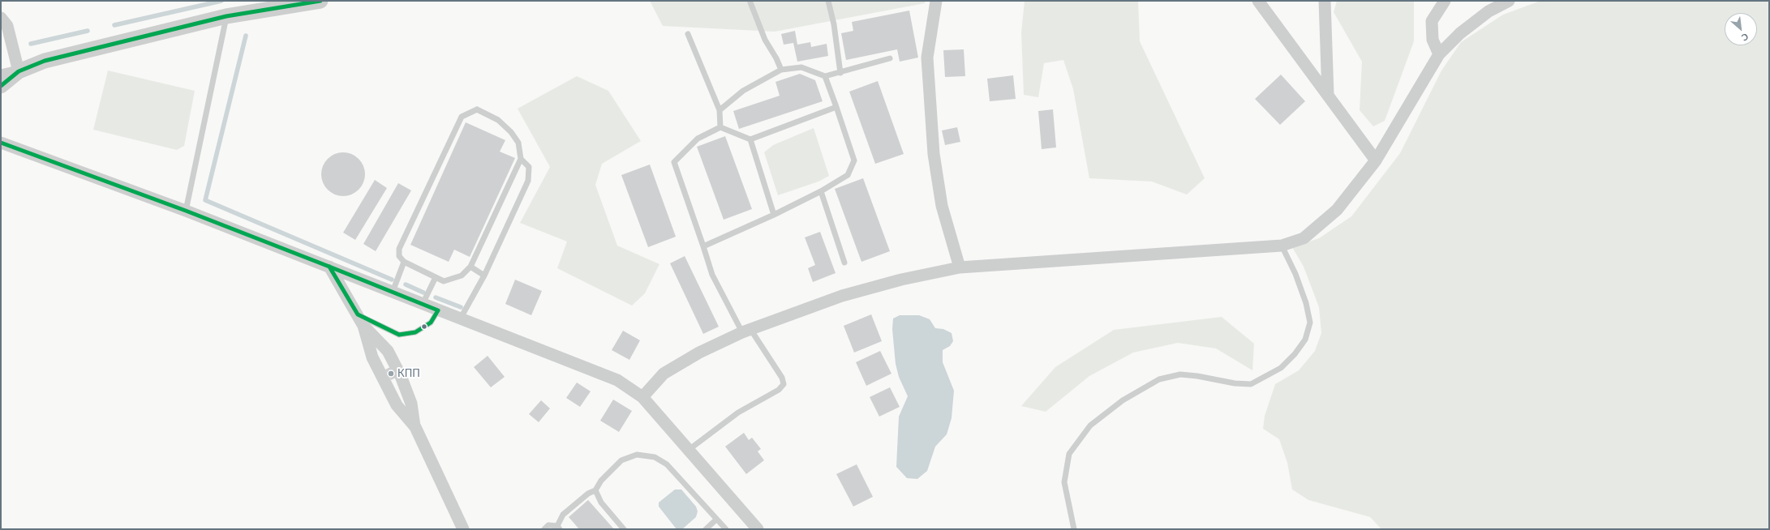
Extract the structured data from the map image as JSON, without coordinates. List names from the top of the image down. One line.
{"places":["КПП"],"north":"bottom right"}
